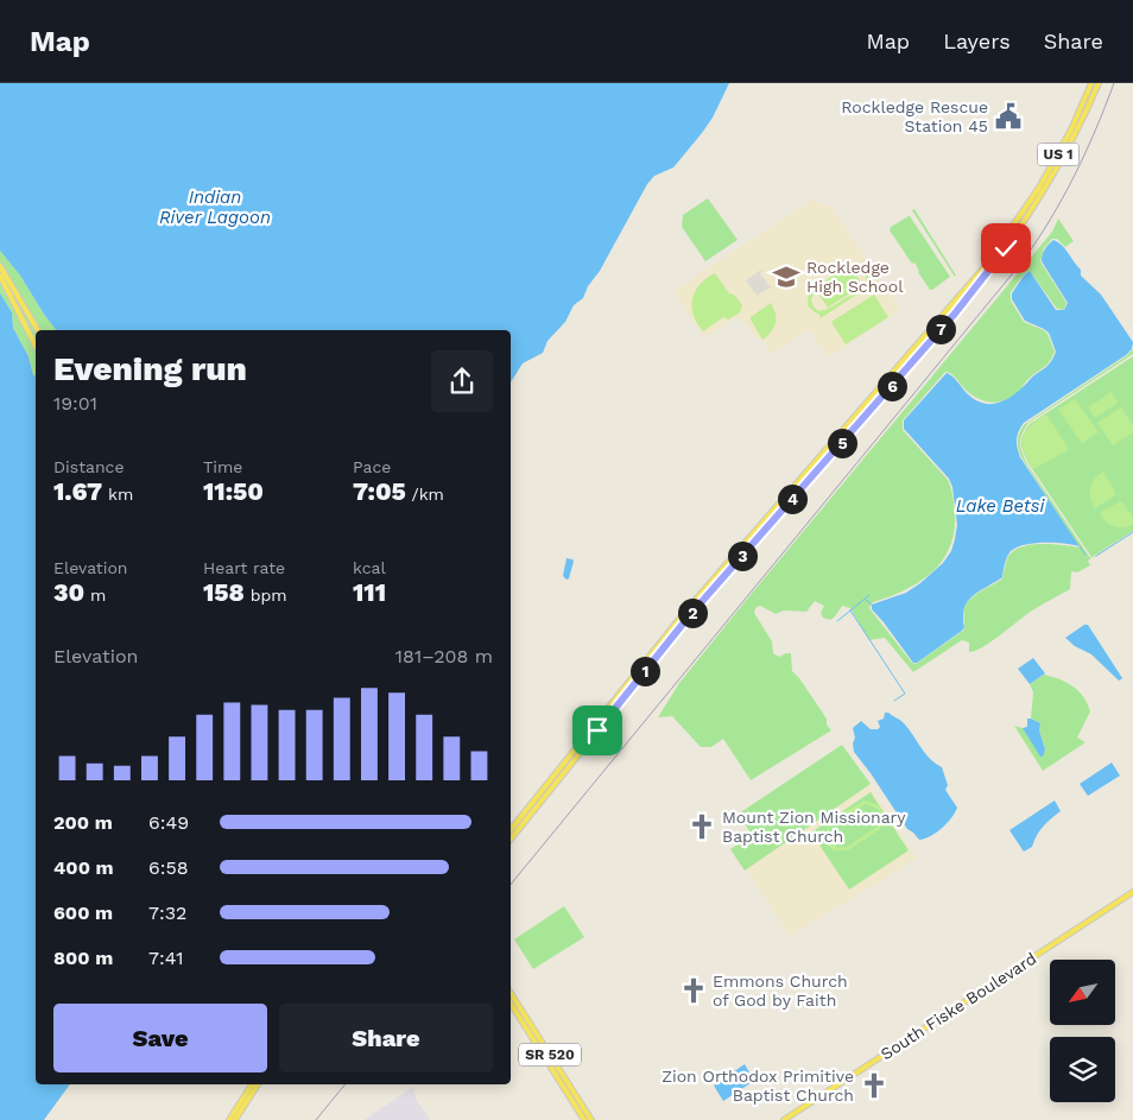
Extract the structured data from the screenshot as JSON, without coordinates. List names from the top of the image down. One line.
{"streets":{"main road":["US 1","South Fiske Boulevard","SR 520"]},"water":["Indian River Lagoon","Lake Betsi"],"places":{"public building":["Rockledge Rescue Station 45"],"school or university":["Rockledge High School"],"church":["Mount Zion Missionary Baptist Church","Emmons Church of God by Faith","Zion Orthodox Primitive Baptist Church"]},"north":"bottom left","page":{"header":"Map","nav":["Map","Layers","Share"],"pins":["7","6","5","4","3","2","1"],"heading":["Evening run","19:01"],"stats":[["Distance","1.67 km"],["Time","11:50"],["Pace","7:05 /km"],["Elevation","30 m"],["Heart rate","158 bpm"],["kcal","111"]],"chart":["Elevation","181–208 m"],"list":[{"name":"200 m","note":"6:49"},{"name":"400 m","note":"6:58"},{"name":"600 m","note":"7:32"},{"name":"800 m","note":"7:41"}],"buttons":["Save","Share"]}}
